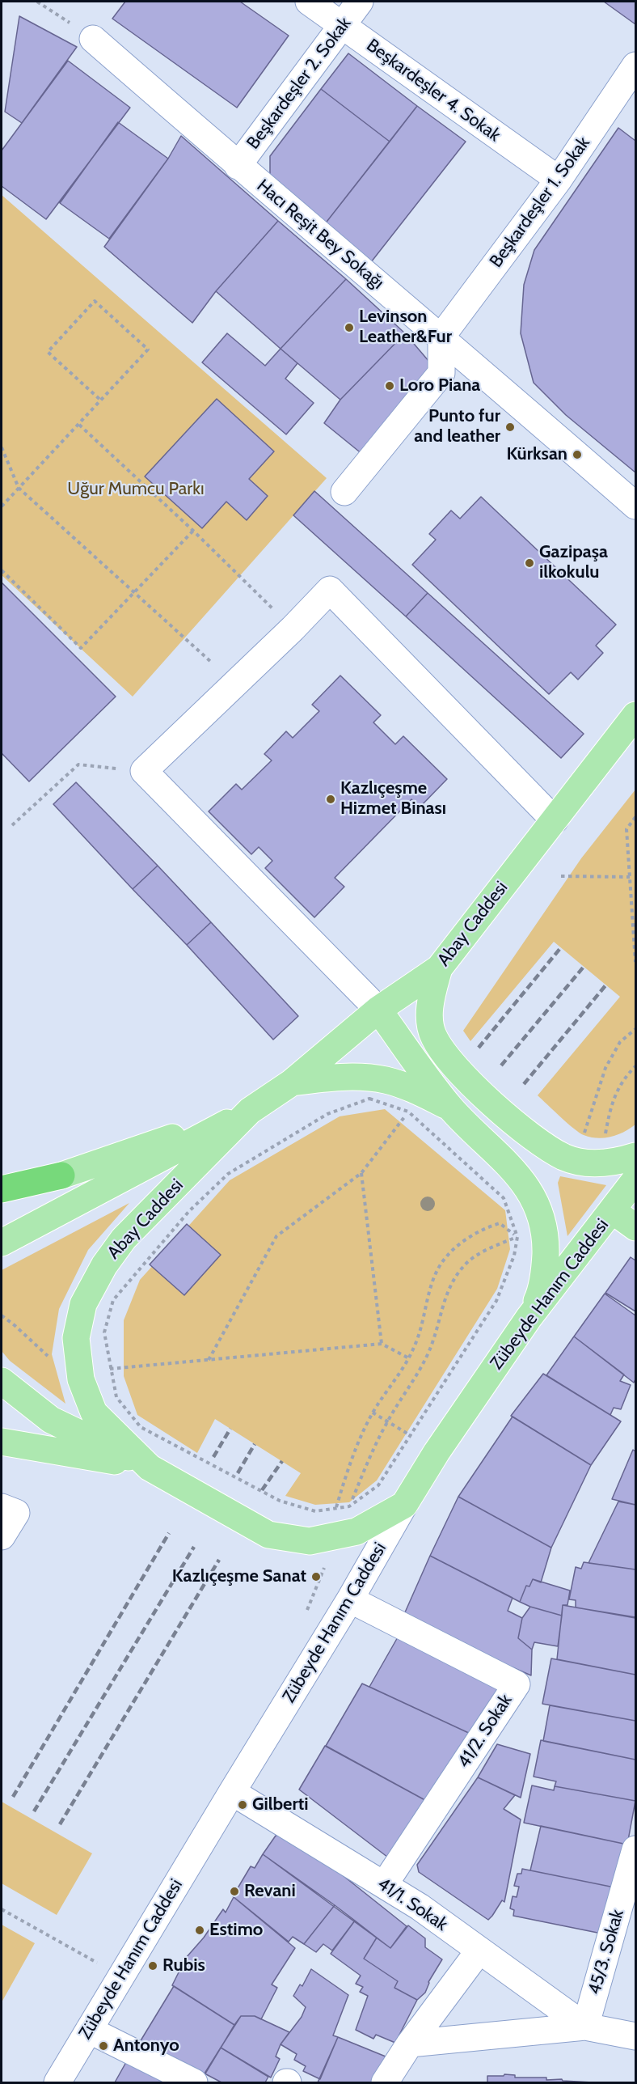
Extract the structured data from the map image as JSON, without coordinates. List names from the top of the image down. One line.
{"streets":{"main road":["Abay Caddesi","Zübeyde Hanım Caddesi"],"street":["Beşkardeşler 2. Sokak","Beşkardeşler 4. Sokak","Beşkardeşler 1. Sokak","Hacı Reşit Bey Sokağı","41/2. Sokak","41/1. Sokak","45/3. Sokak"]},"crossings":[["Beşkardeşler 2. Sokak","Beşkardeşler 4. Sokak"],["Beşkardeşler 2. Sokak","Hacı Reşit Bey Sokağı"],["Beşkardeşler 4. Sokak","Beşkardeşler 1. Sokak"],["Beşkardeşler 1. Sokak","Hacı Reşit Bey Sokağı"],["Abay Caddesi","Zübeyde Hanım Caddesi"],["Zübeyde Hanım Caddesi","41/2. Sokak"],["Zübeyde Hanım Caddesi","41/1. Sokak"],["41/2. Sokak","41/1. Sokak"],["41/1. Sokak","45/3. Sokak"]],"parks":["Uğur Mumcu Parkı"],"places":["Levinson Leather&Fur","Loro Piana","Punto fur and leather","Kürksan","Gazipaşa ilkokulu","Kazlıçeşme Hizmet Binası","Kazlıçeşme Sanat","Gilberti","Revani","Estimo","Rubis","Antonyo"]}
